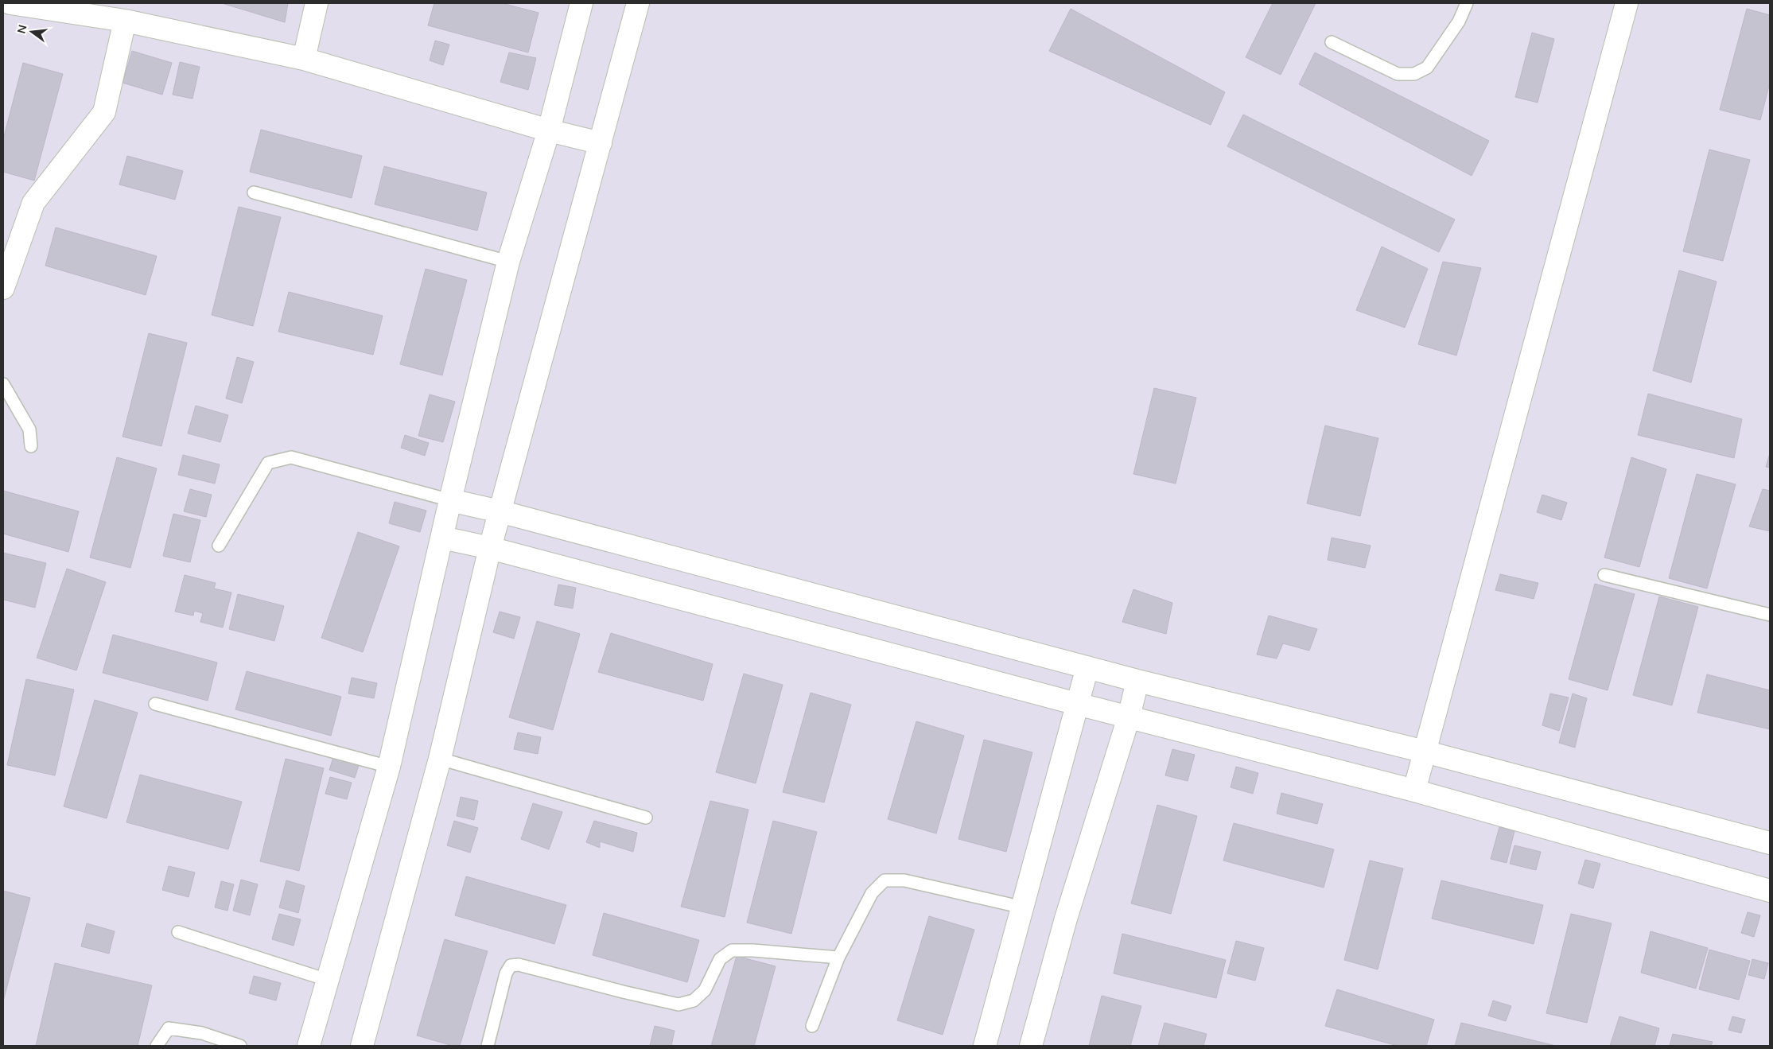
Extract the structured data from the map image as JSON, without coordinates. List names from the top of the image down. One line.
{"north":"left"}
